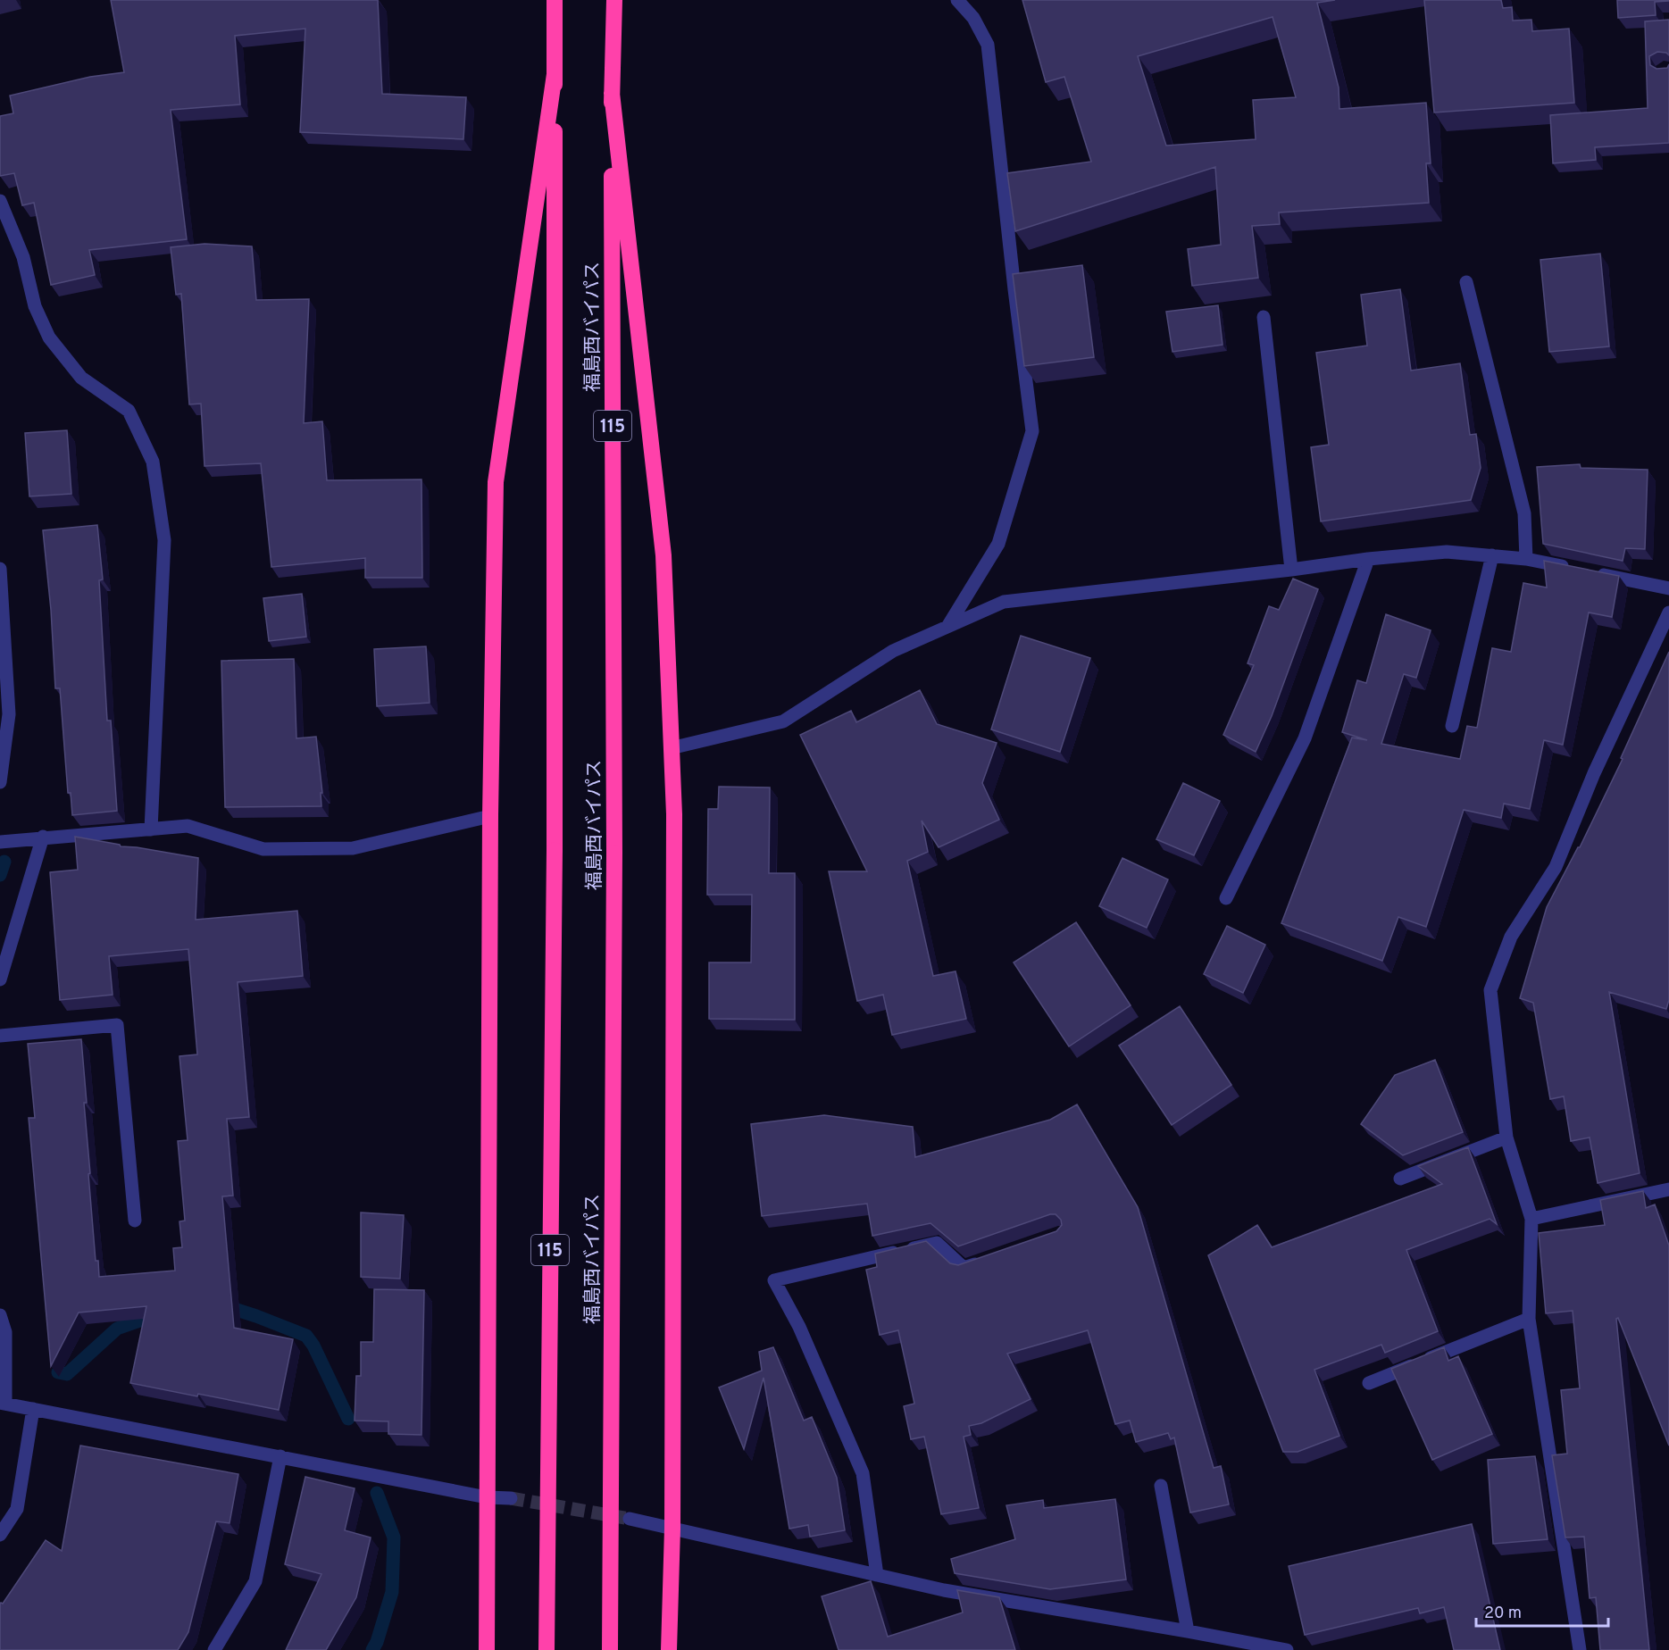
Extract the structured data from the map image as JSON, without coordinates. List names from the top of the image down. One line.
{"streets":{"highway":["福島西バイパス","115"]},"scale_bar":"20 m"}
